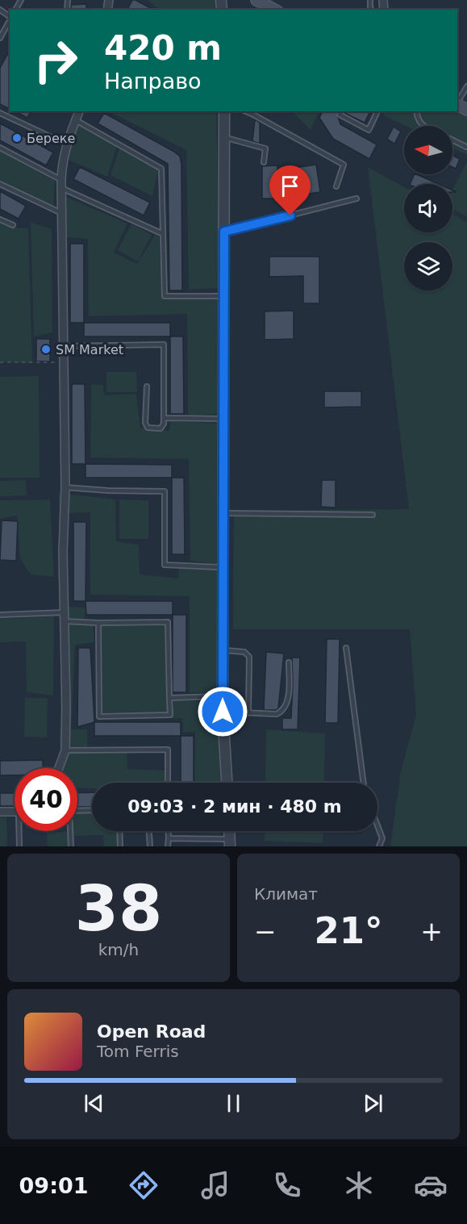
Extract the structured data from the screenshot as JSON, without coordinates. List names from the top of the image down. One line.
{"places":["Береке","SM Market"],"north":"left","page":{"turn":["420 m","Направо"],"limit":"40","trip":"09:03 · 2 мин · 480 m","tile":[["38","km/h"],"Климат"],"heat":["−","21°","+"],"song":["Open Road","Tom Ferris"],"tabs":"09:01"}}
